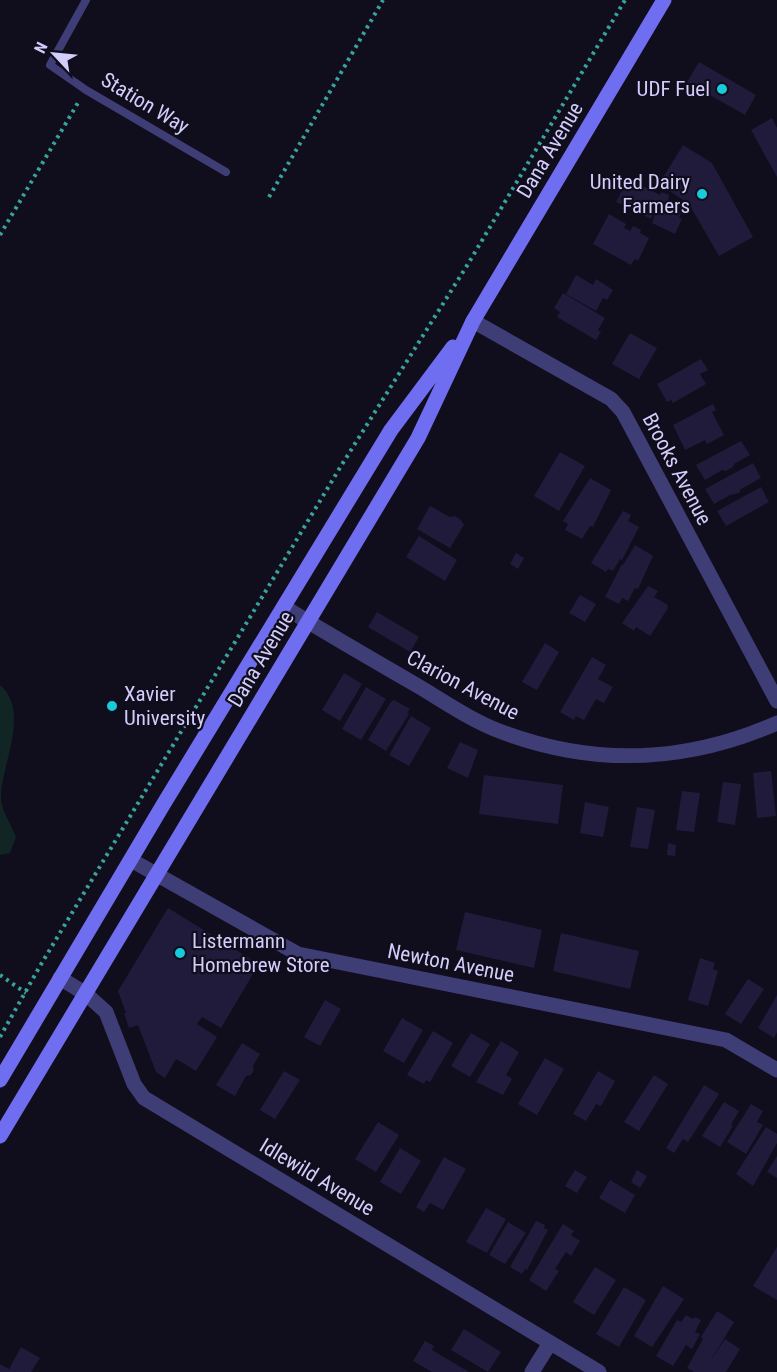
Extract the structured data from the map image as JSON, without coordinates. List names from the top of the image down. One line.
{"streets":{"street":["Dana Avenue","Brooks Avenue","Clarion Avenue","Newton Avenue","Idlewild Avenue"],"lane":["Station Way"]},"crossings":[["Dana Avenue","Brooks Avenue"],["Dana Avenue","Clarion Avenue"],["Dana Avenue","Newton Avenue"],["Dana Avenue","Idlewild Avenue"]],"places":["UDF Fuel","United Dairy Farmers","Xavier University","Listermann Homebrew Store"],"north":"top left"}
